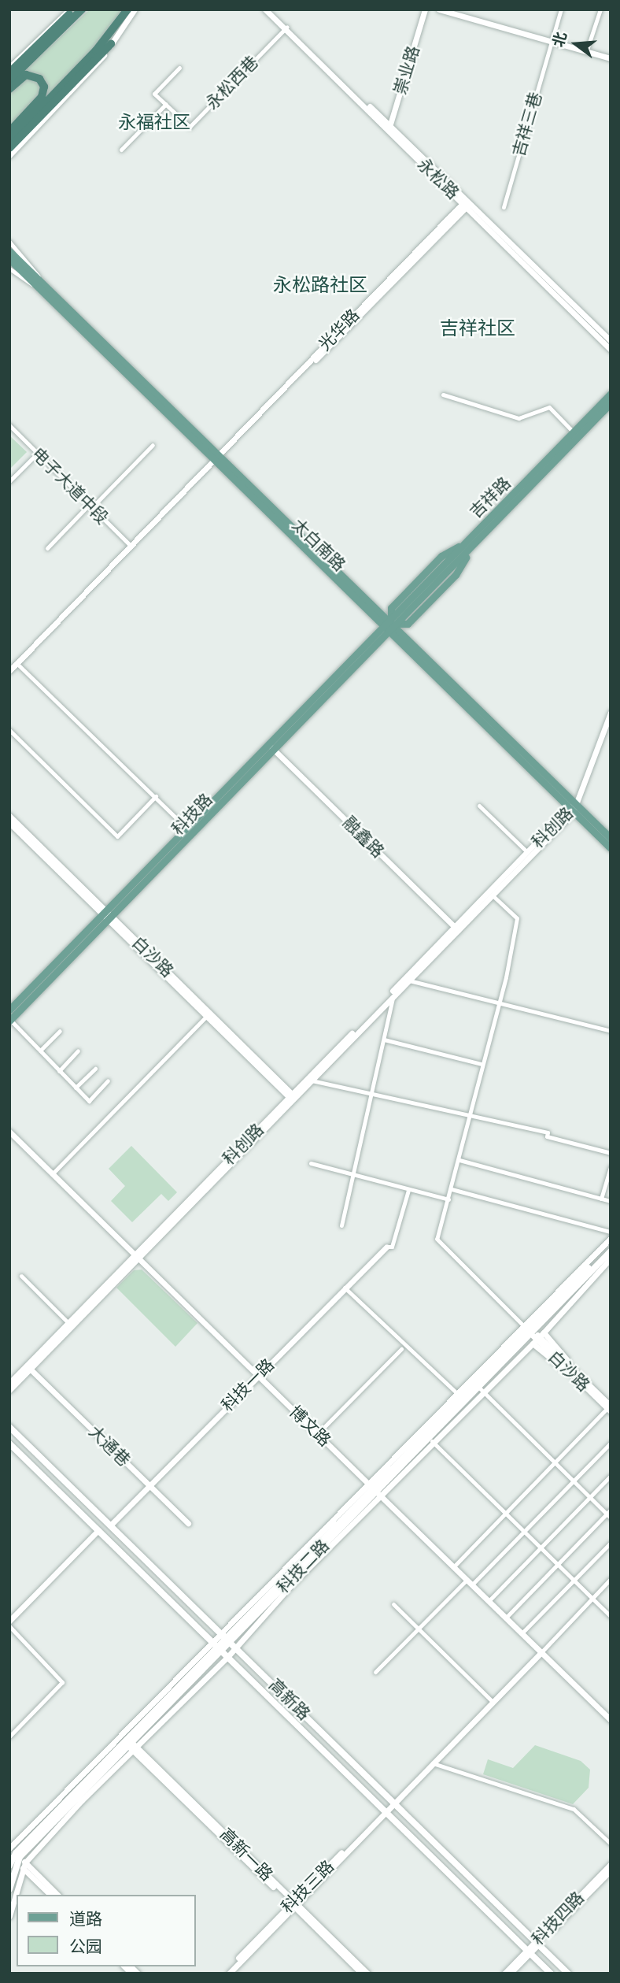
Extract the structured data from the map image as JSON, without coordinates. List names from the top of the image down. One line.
{"streets":{"main road":["吉祥路","太白南路","科技路","科技二路","高新路"],"street":["崇业路","永松西巷","吉祥三巷","永松路","光华路","电子大道中段","科创路","融鑫路","白沙路","科技一路","博文路","大通巷","高新一路","科技三路","科技四路"]},"crossings":[["崇业路","永松路"],["永松西巷","永松路"],["永松路","光华路"],["光华路","电子大道中段"],["光华路","太白南路"],["吉祥路","太白南路"],["吉祥路","科技路"],["太白南路","科技路"],["太白南路","科创路"],["科技路","融鑫路"],["科技路","白沙路"],["科创路","融鑫路"],["科创路","白沙路"],["科创路","博文路"],["科创路","大通巷"],["白沙路","科技二路"],["科技一路","博文路"],["科技一路","大通巷"],["科技一路","高新路"],["博文路","科技二路"],["博文路","科技三路"],["科技二路","高新路"],["科技二路","高新一路"],["高新路","科技三路"],["高新路","科技四路"],["高新一路","科技三路"]],"districts":["永福社区","永松路社区","吉祥社区"],"legend":["道路","公园"],"north":"left"}
